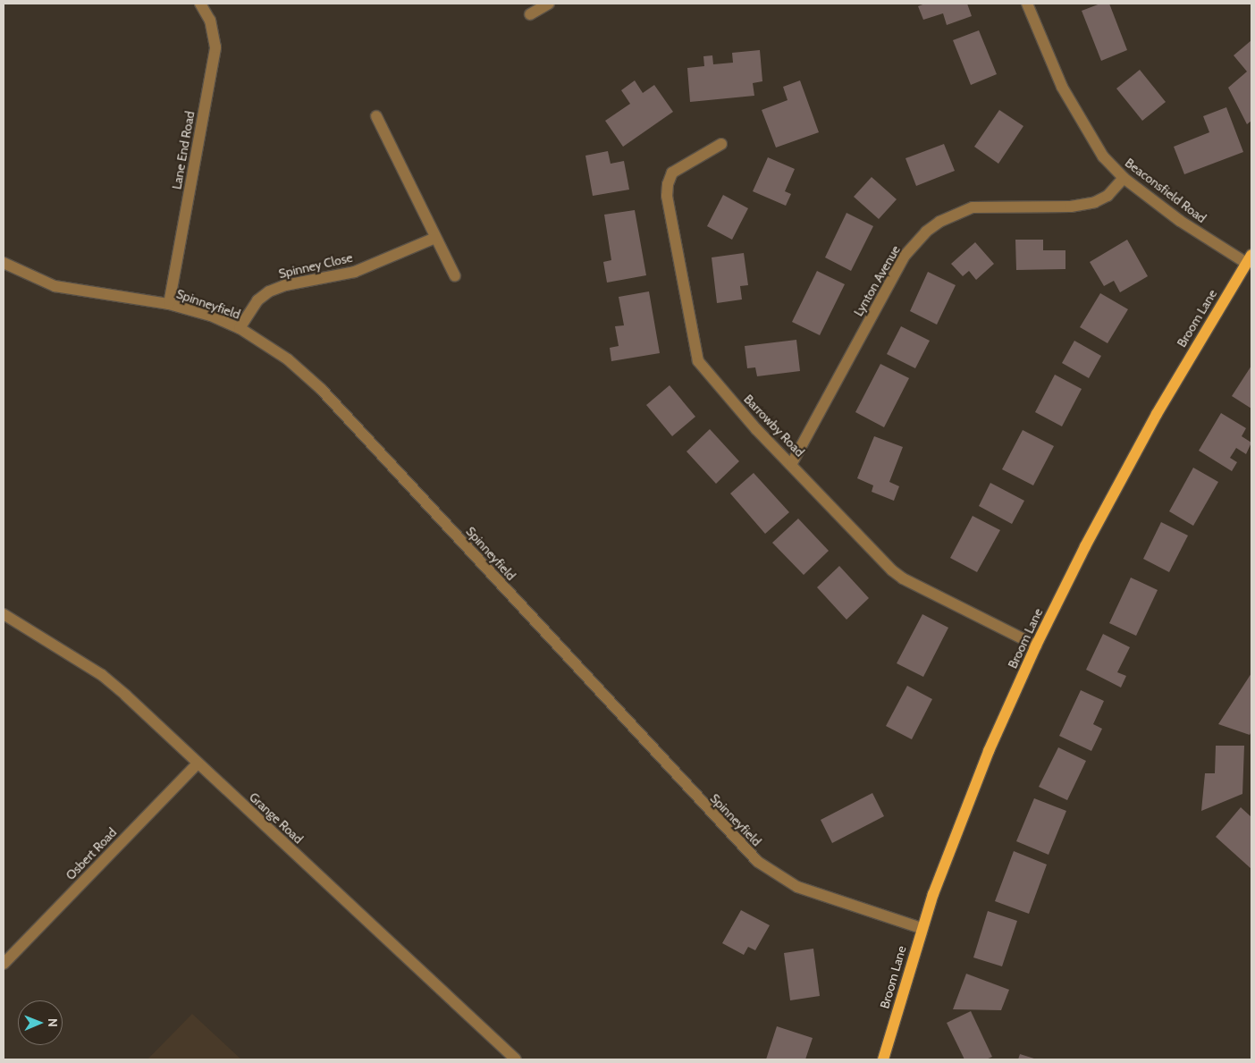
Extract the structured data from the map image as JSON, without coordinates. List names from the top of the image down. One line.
{"streets":{"main road":["Broom Lane"],"street":["Lane End Road","Beaconsfield Road","Spinney Close","Lynton Avenue","Spinneyfield","Barrowby Road","Grange Road","Osbert Road"]},"crossings":[["Lane End Road","Spinneyfield"],["Beaconsfield Road","Lynton Avenue"],["Beaconsfield Road","Broom Lane"],["Spinney Close","Spinneyfield"],["Lynton Avenue","Barrowby Road"],["Spinneyfield","Broom Lane"],["Broom Lane","Barrowby Road"],["Grange Road","Osbert Road"]],"north":"right"}
